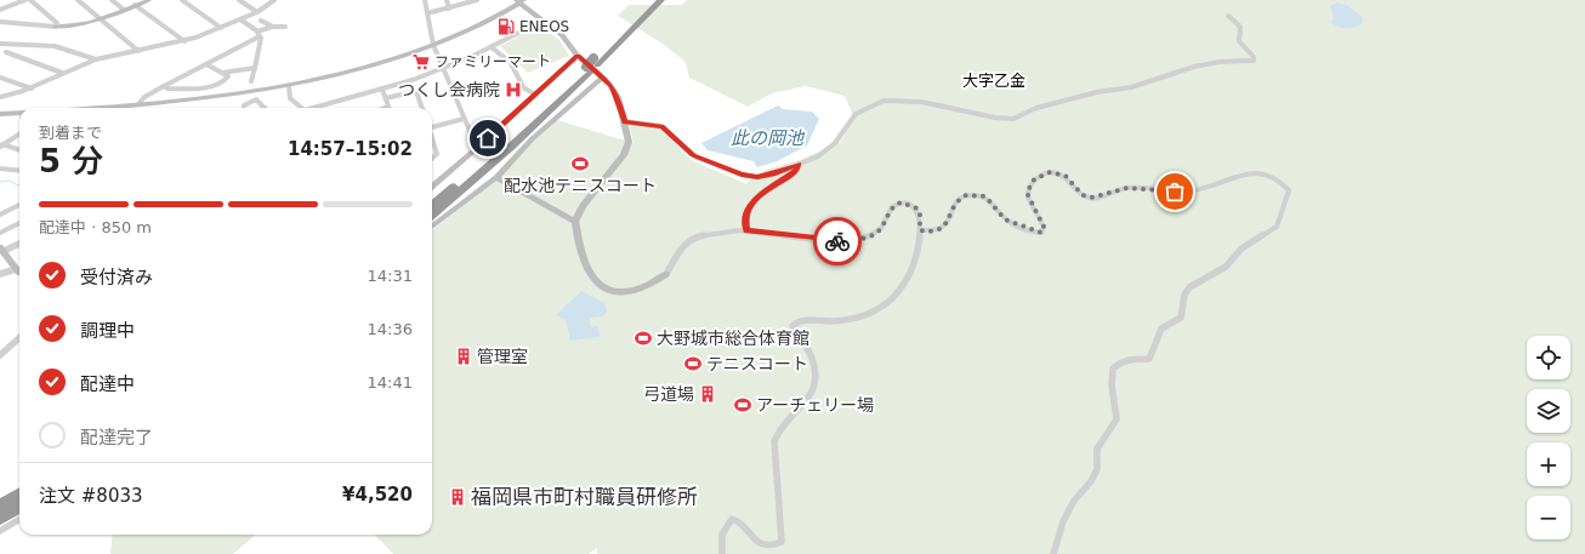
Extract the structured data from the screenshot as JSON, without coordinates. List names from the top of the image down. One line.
{"districts":["大字乙金"],"water":["此の岡池"],"places":{"fuel station":["ENEOS"],"supermarket":["ファミリーマート"],"hospital":["つくし会病院"],"sports":["配水池テニスコート","大野城市総合体育館","テニスコート","アーチェリー場"],"building":["管理室","弓道場","福岡県市町村職員研修所"]},"page":{"heading":["5 分","到着まで","14:57–15:02"],"panel":["注文 #8033","¥4,520"],"bar":"配達中 · 850 m","list":[["受付済み","14:31"],["調理中","14:36"],["配達中","14:41"],"配達完了"],"map_buttons":["+","−"]}}
